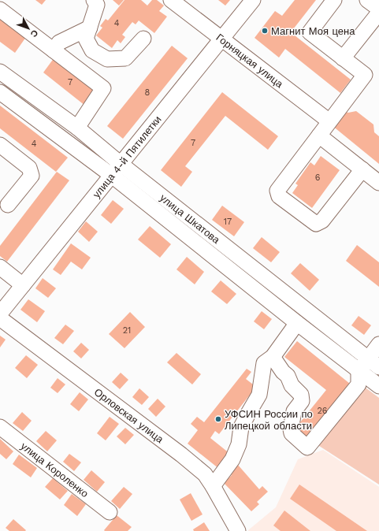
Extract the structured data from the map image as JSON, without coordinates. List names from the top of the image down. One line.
{"streets":{"street":["Горняцкая улица","улица 4-й Пятилетки","улица Шкатова","Орловская улица","улица Короленко"]},"crossings":[["Горняцкая улица","улица 4-й Пятилетки"],["улица 4-й Пятилетки","улица Шкатова"]],"places":["Магнит Моя цена","УФСИН России по Липецкой области"],"house_numbers":["4","7","8","7","4","6","17","21","26"],"north":"bottom right"}
